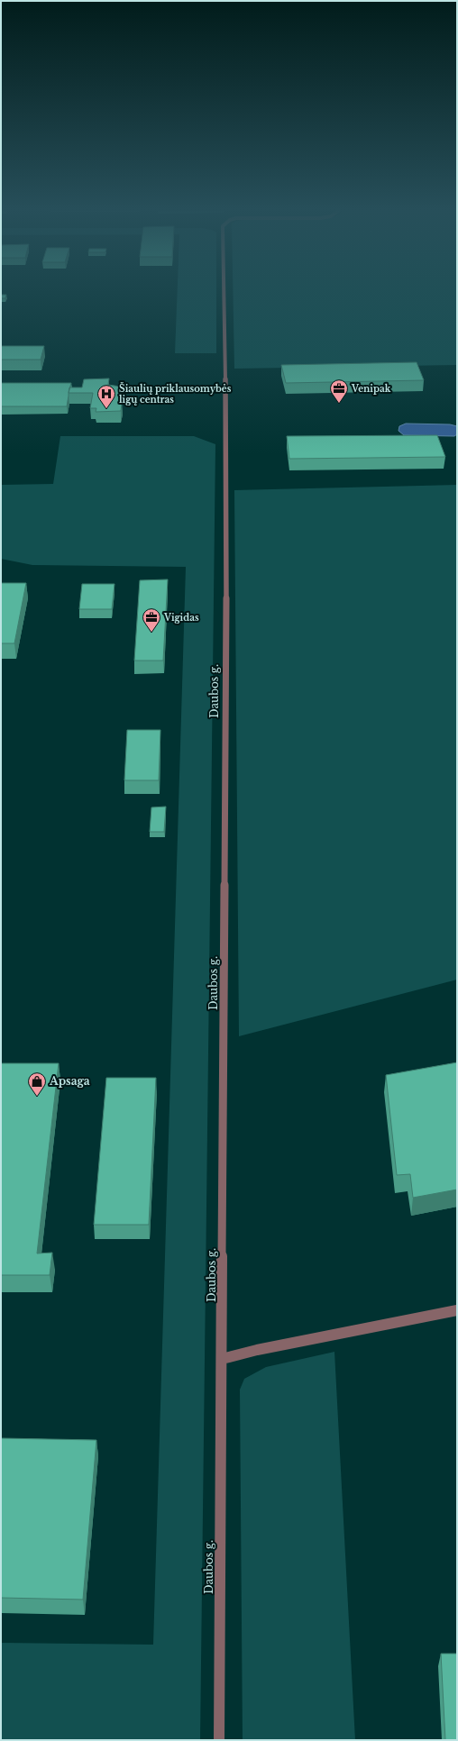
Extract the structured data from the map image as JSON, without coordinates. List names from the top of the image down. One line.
{"streets":{"street":["Daubos g."]},"places":{"office":["Venipak","Vigidas"],"hospital":["Šiaulių priklausomybės ligų centras"],"shop":["Apsaga"]}}
